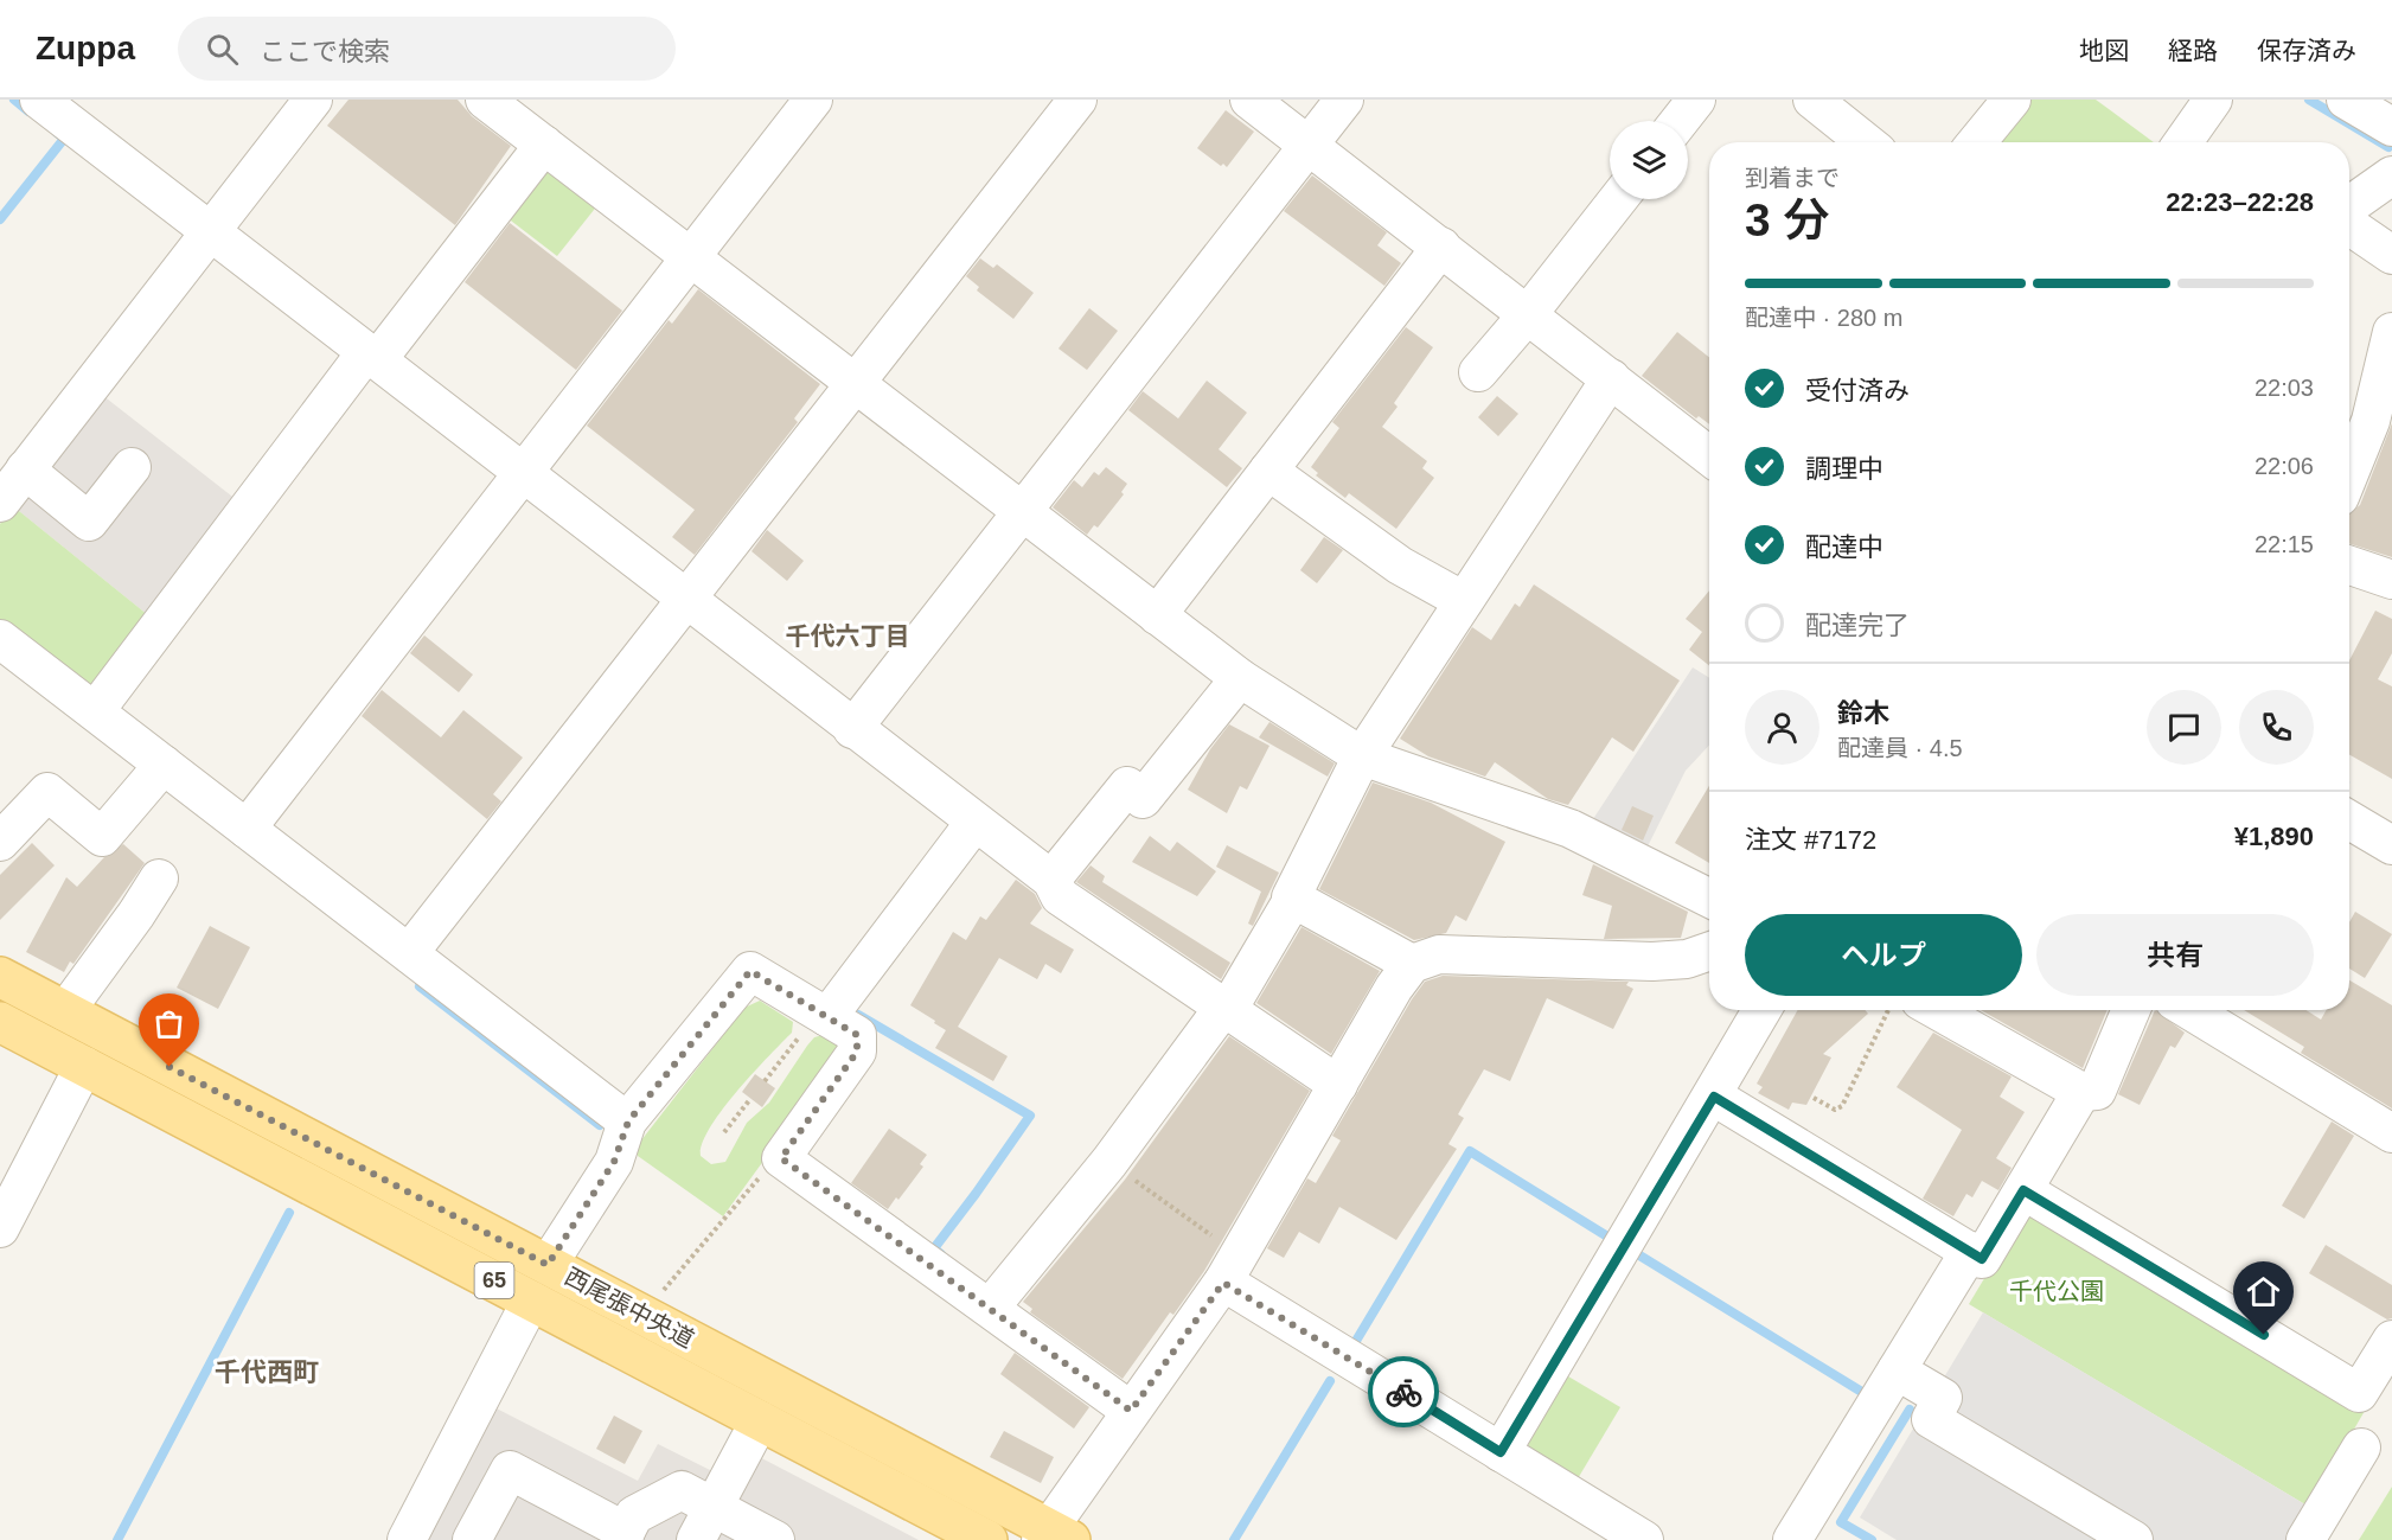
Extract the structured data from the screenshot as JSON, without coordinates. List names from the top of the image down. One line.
{"streets":{"main road":["65","西尾張中央道"]},"districts":["千代六丁目","千代西町"],"parks":["千代公園"],"page":{"header":"Zuppa","search":"ここで検索","nav":["地図","経路","保存済み"],"heading":["3 分","到着まで","22:23–22:28"],"panel":["鈴木","配達員 · 4.5","注文 #7172","¥1,890"],"bar":"配達中 · 280 m","list":[["受付済み","22:03"],["調理中","22:06"],["配達中","22:15"],"配達完了"],"buttons":["ヘルプ","共有"]}}
